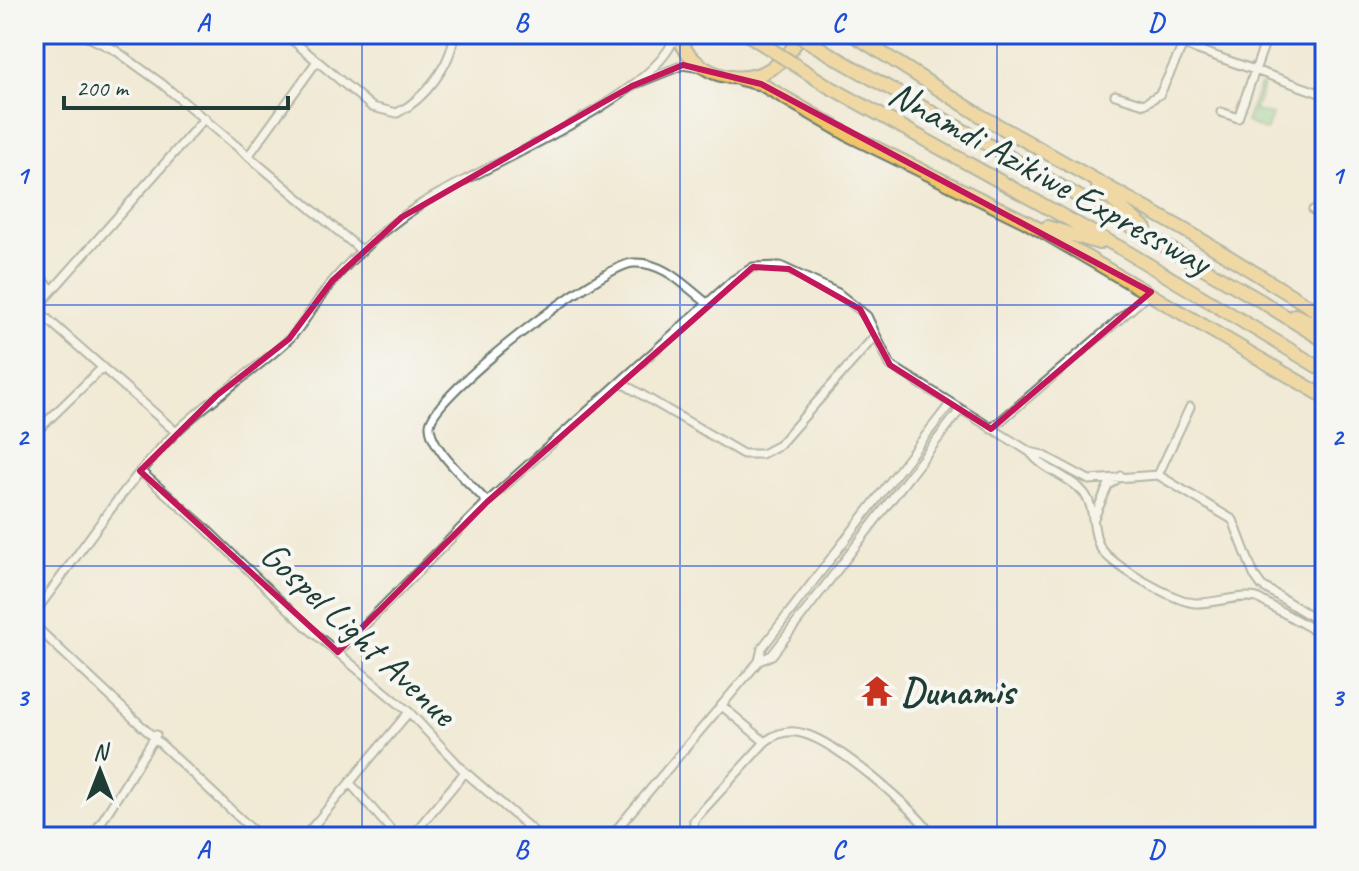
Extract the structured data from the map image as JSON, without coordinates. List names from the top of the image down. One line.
{"streets":{"highway":["Nnamdi Azikiwe Expressway"],"street":["Gospel Light Avenue"]},"places":{"temple":["Dunamis"]},"scale_bar":"200 m","north":"top","grid":{"columns":["A","B","C","D"],"rows":["1","2","3"]}}
